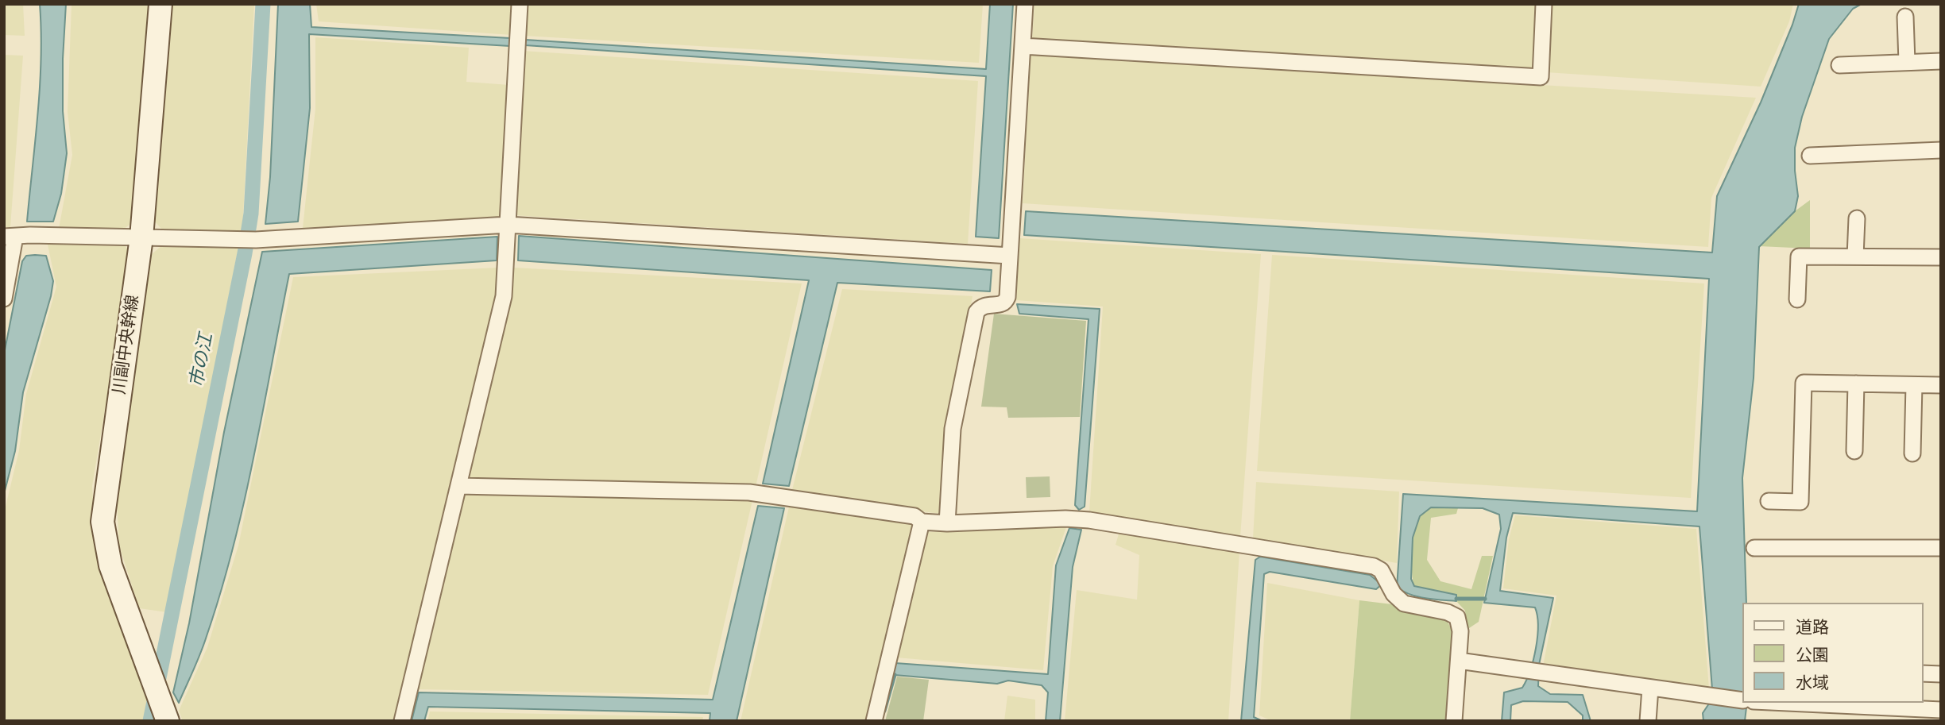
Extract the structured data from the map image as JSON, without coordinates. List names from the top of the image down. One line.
{"streets":{"street":["川副中央幹線"]},"water":["市の江"],"legend":["道路","公園","水域"]}
